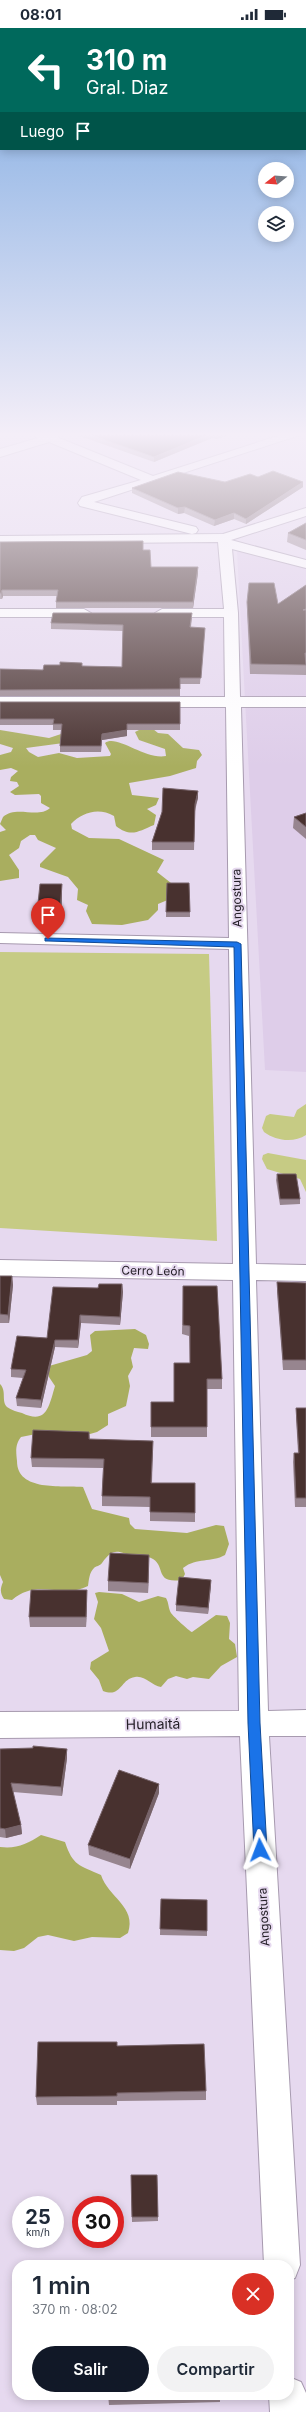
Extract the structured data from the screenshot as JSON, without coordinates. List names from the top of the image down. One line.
{"streets":{"street":["Angostura","Cerro León","Humaitá"]},"crossings":[["Angostura","Cerro León"],["Angostura","Humaitá"]],"north":"left","page":{"status":"08:01","turn":["310 m","Gral. Diaz"],"then":"Luego","speed":"25 km/h","limit":"30","heading":["1 min","370 m · 08:02"],"buttons":["Salir","Compartir"]}}
